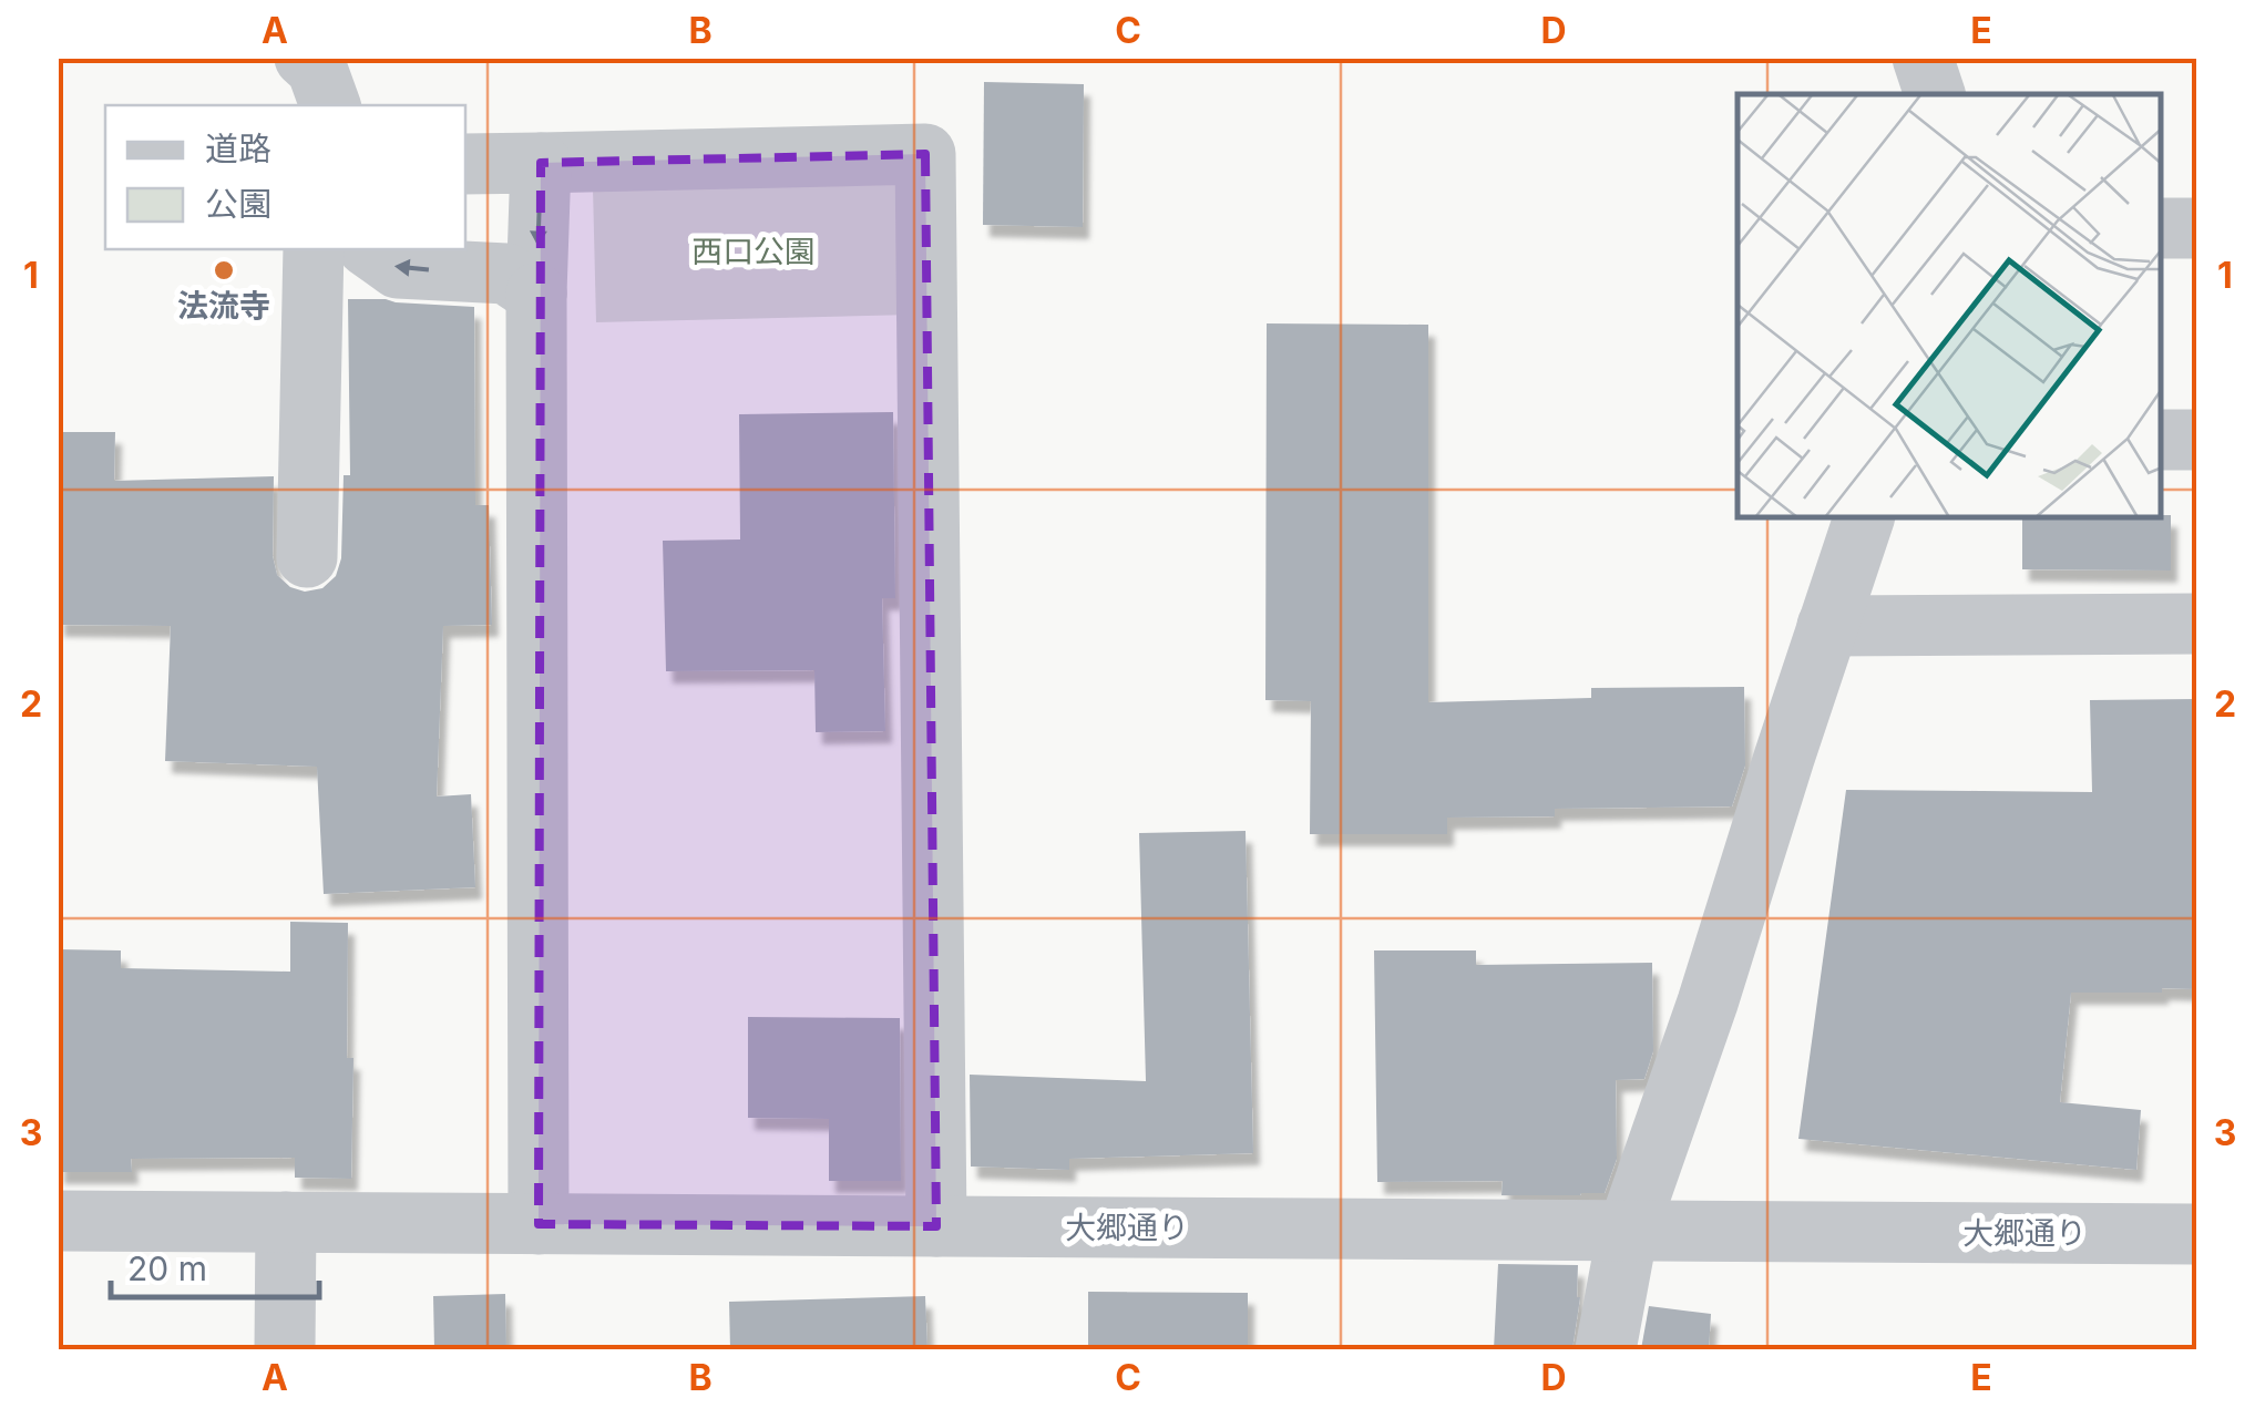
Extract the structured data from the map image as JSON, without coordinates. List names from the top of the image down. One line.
{"streets":{"street":["大郷通り"]},"parks":["西口公園"],"places":["法流寺"],"legend":["道路","公園"],"scale_bar":"20 m","grid":{"columns":["A","B","C","D","E"],"rows":["1","2","3"]}}
